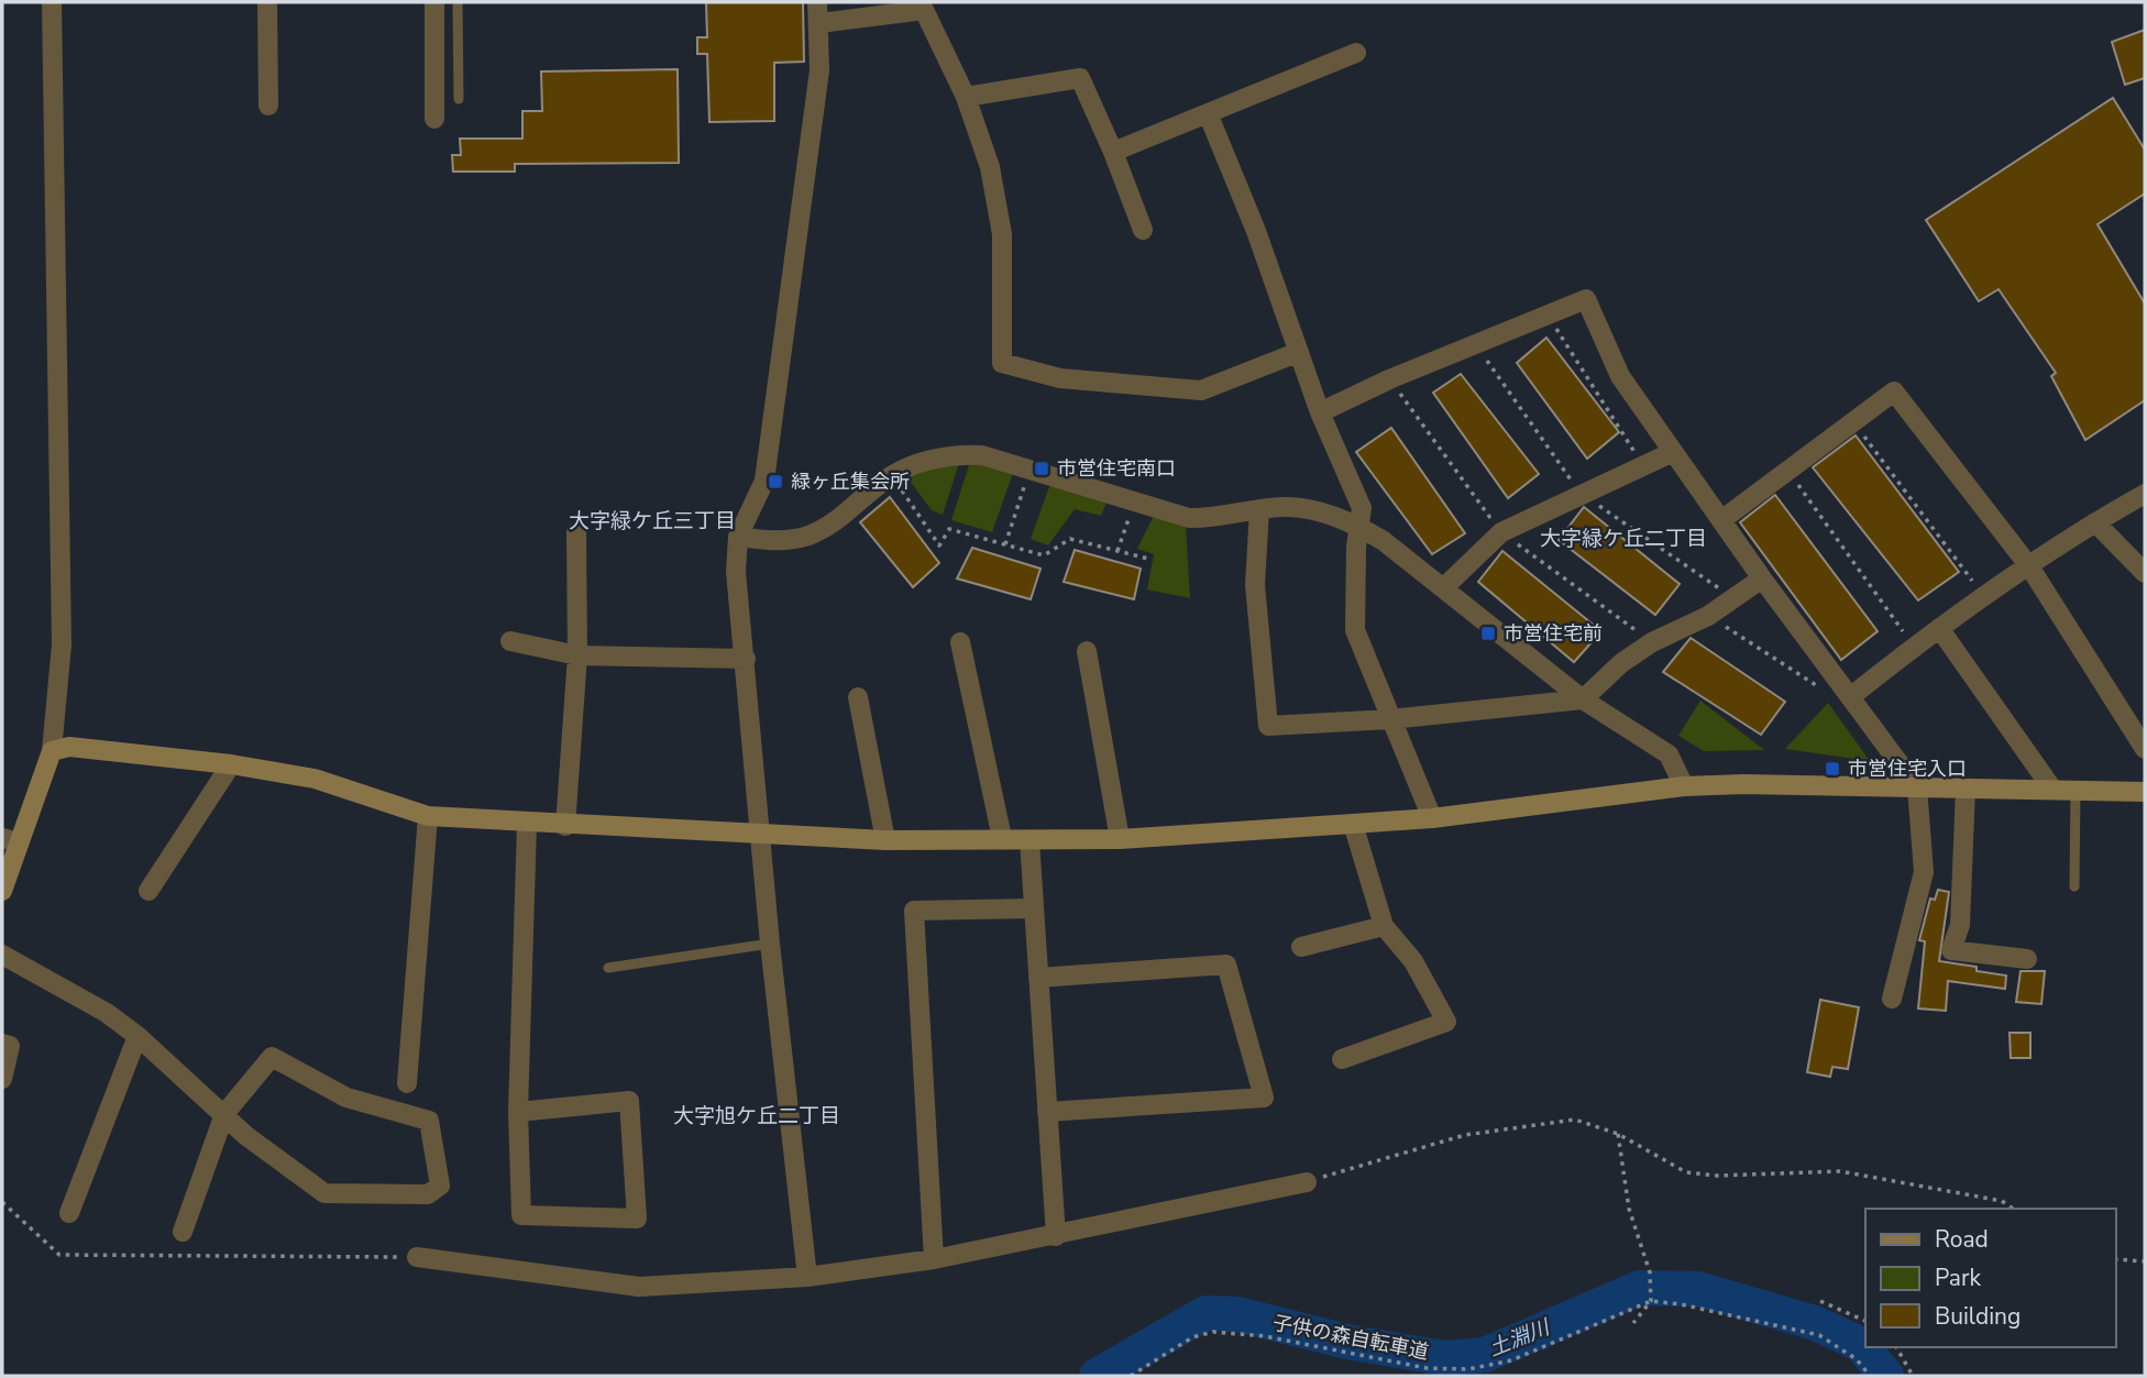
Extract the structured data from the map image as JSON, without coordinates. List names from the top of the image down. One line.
{"streets":{"path":["子供の森自転車道"]},"districts":["大字緑ケ丘三丁目","大字緑ケ丘二丁目","大字旭ケ丘二丁目"],"water":["土淵川"],"places":{"transit":["市営住宅南口","緑ヶ丘集会所","市営住宅前","市営住宅入口"]},"legend":["Road","Park","Building"]}
